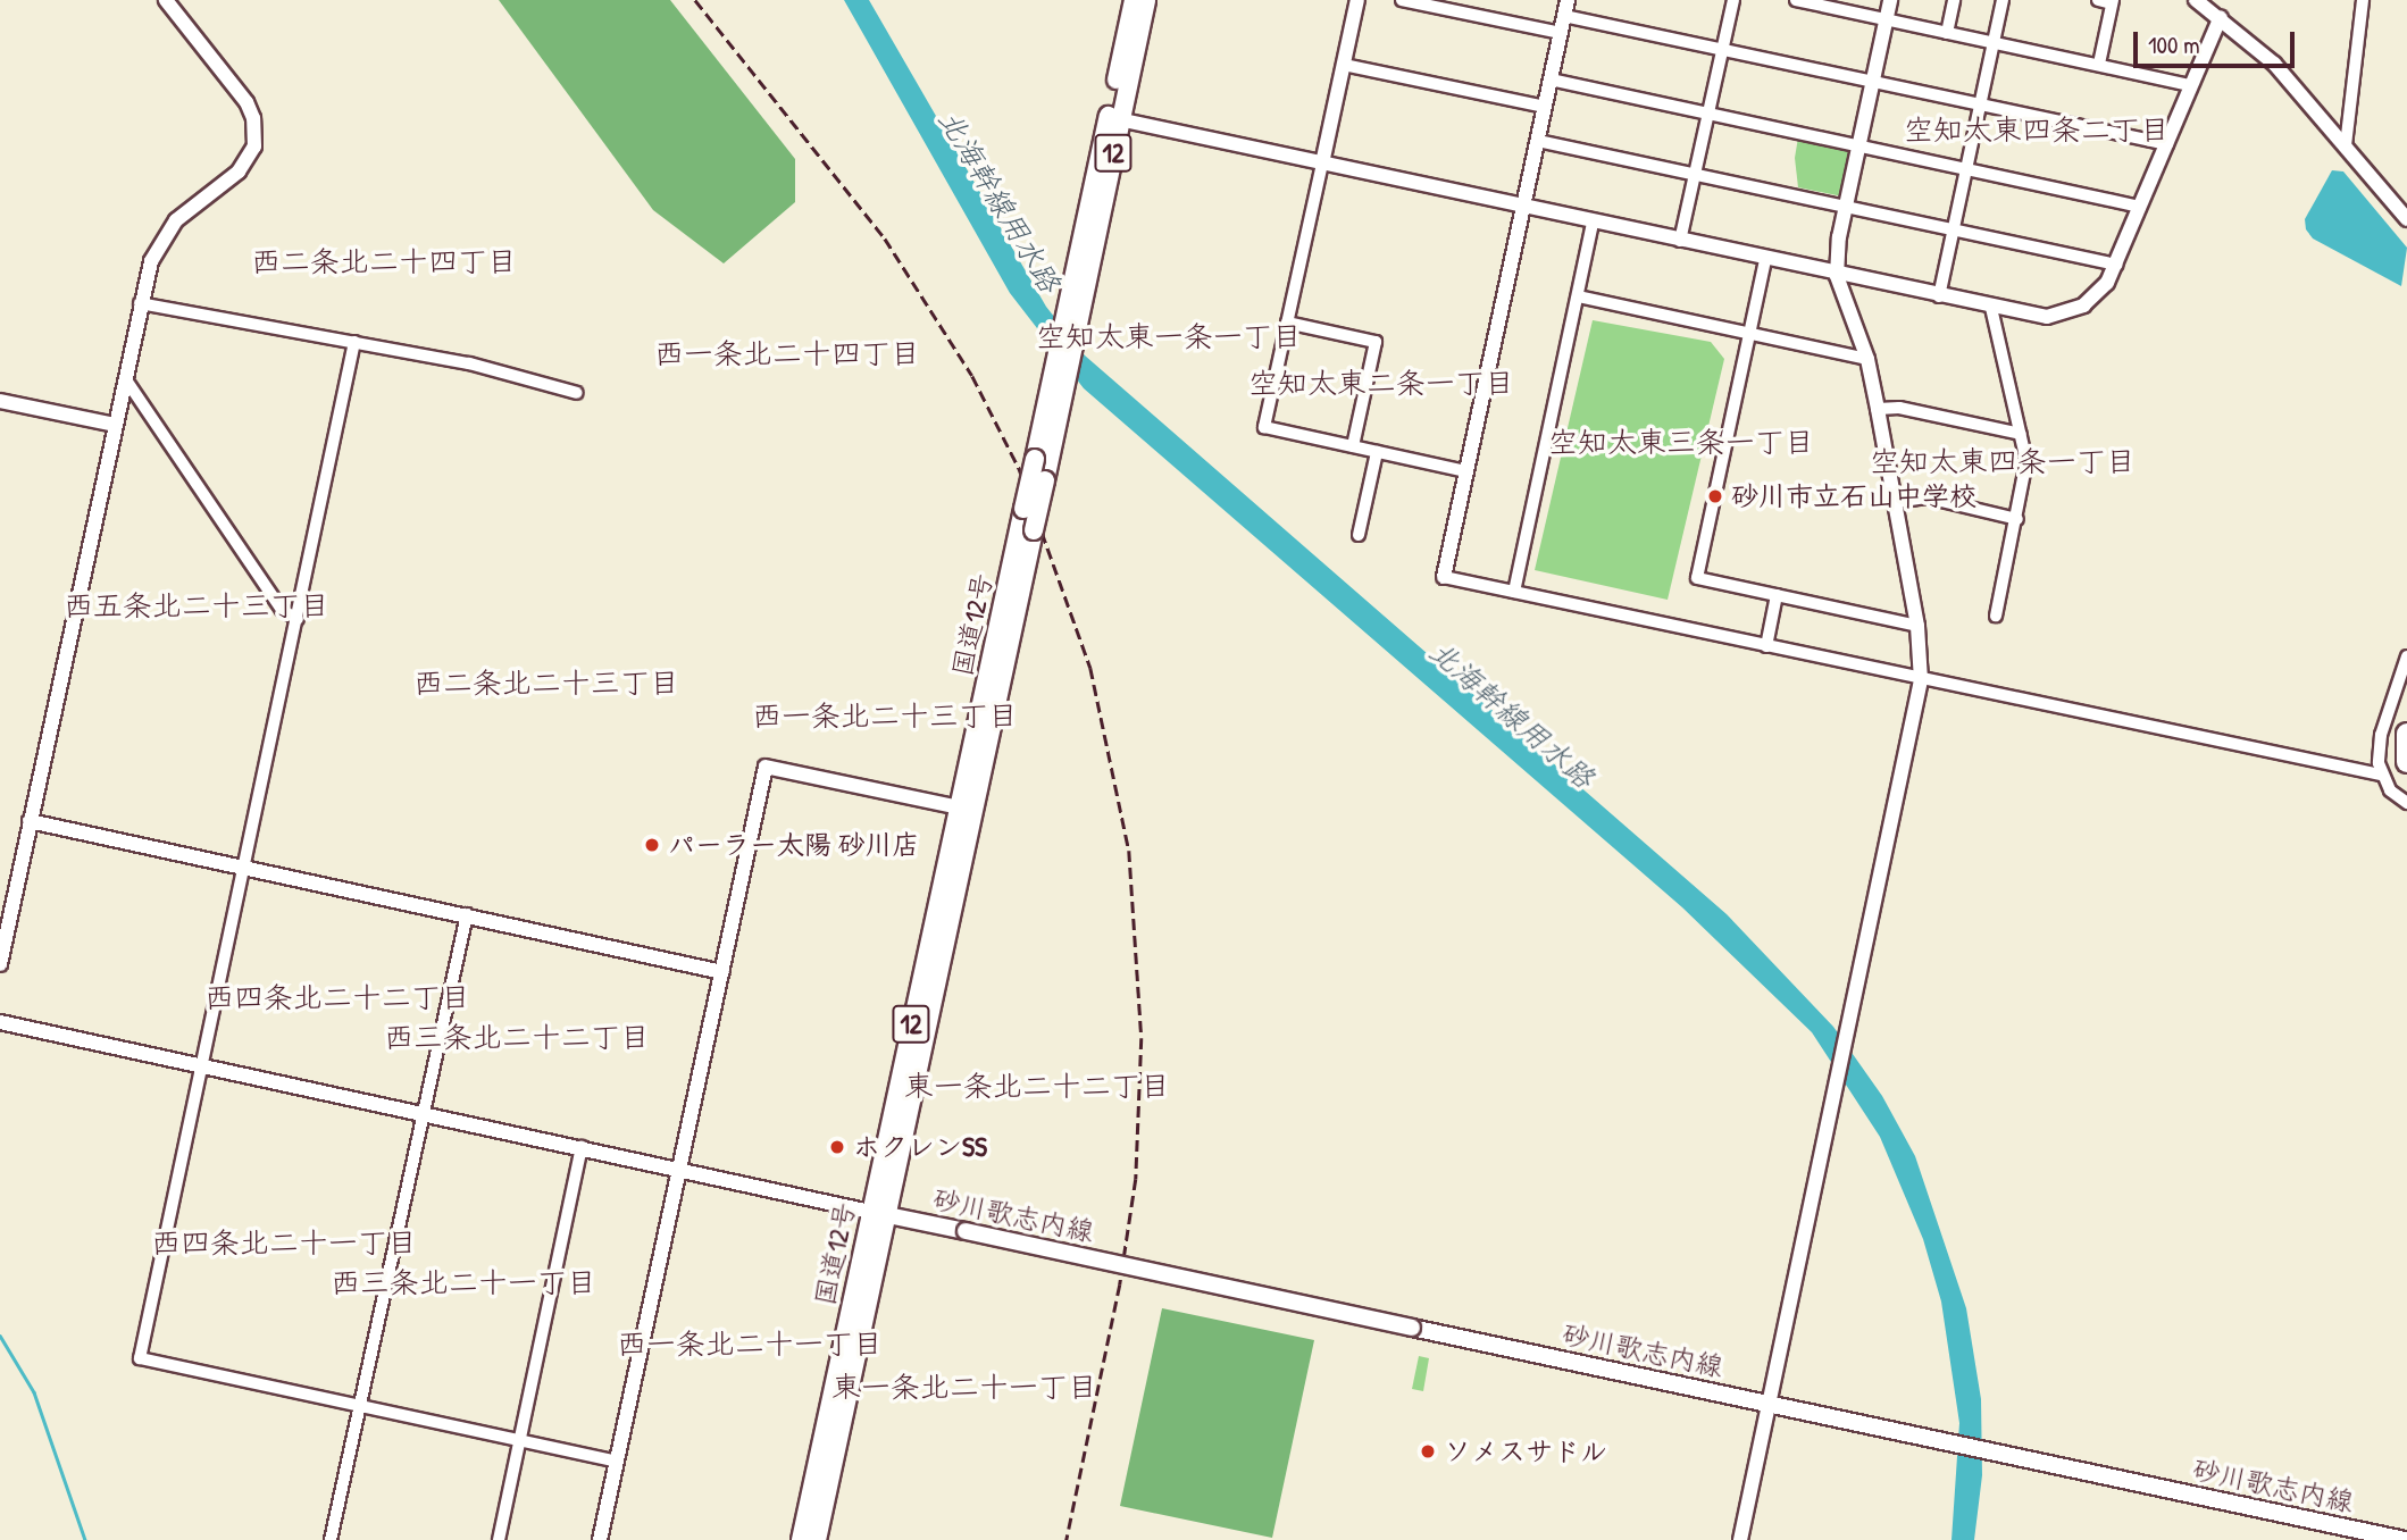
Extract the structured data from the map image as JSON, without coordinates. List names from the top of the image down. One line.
{"streets":{"highway":["12","国道12号"],"main road":["砂川歌志内線"]},"crossings":[["国道12号","砂川歌志内線"]],"districts":["空知太東四条二丁目","西二条北二十四丁目","空知太東一条一丁目","西一条北二十四丁目","空知太東二条一丁目","空知太東三条一丁目","空知太東四条一丁目","西五条北二十三丁目","西二条北二十三丁目","西一条北二十三丁目","西四条北二十二丁目","西三条北二十二丁目","東一条北二十二丁目","西四条北二十一丁目","西三条北二十一丁目","西一条北二十一丁目","東一条北二十一丁目"],"water":["北海幹線用水路"],"places":["砂川市立石山中学校","パーラー太陽 砂川店","ホクレンSS","ソメスサドル"],"scale_bar":"100 m"}
